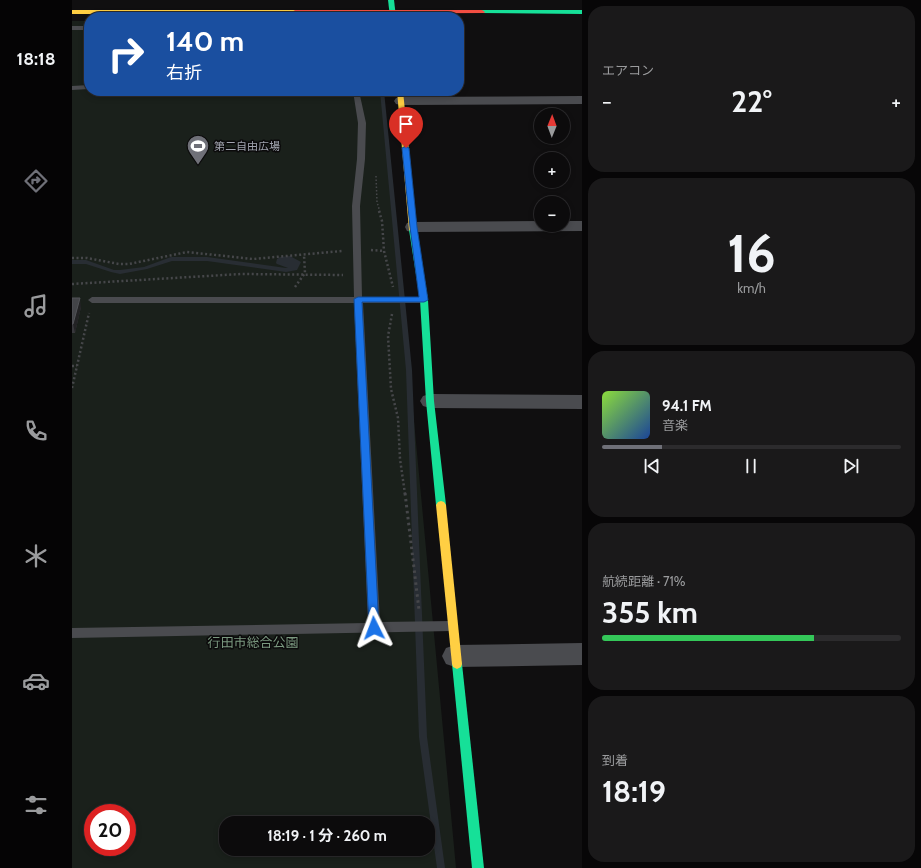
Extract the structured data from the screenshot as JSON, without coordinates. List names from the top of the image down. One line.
{"parks":["行田市総合公園"],"places":{"sports":["第二自由広場"]},"north":"top","page":{"tabs":"18:18","tile":["エアコン",["16","km/h"],["航続距離 · 71%","355 km"],["到着","18:19"]],"turn":["140 m","右折"],"heat":["−","22°","+"],"map_buttons":["+","−"],"song":["94.1 FM","音楽"],"limit":"20","trip":"18:19 · 1 分 · 260 m"}}
